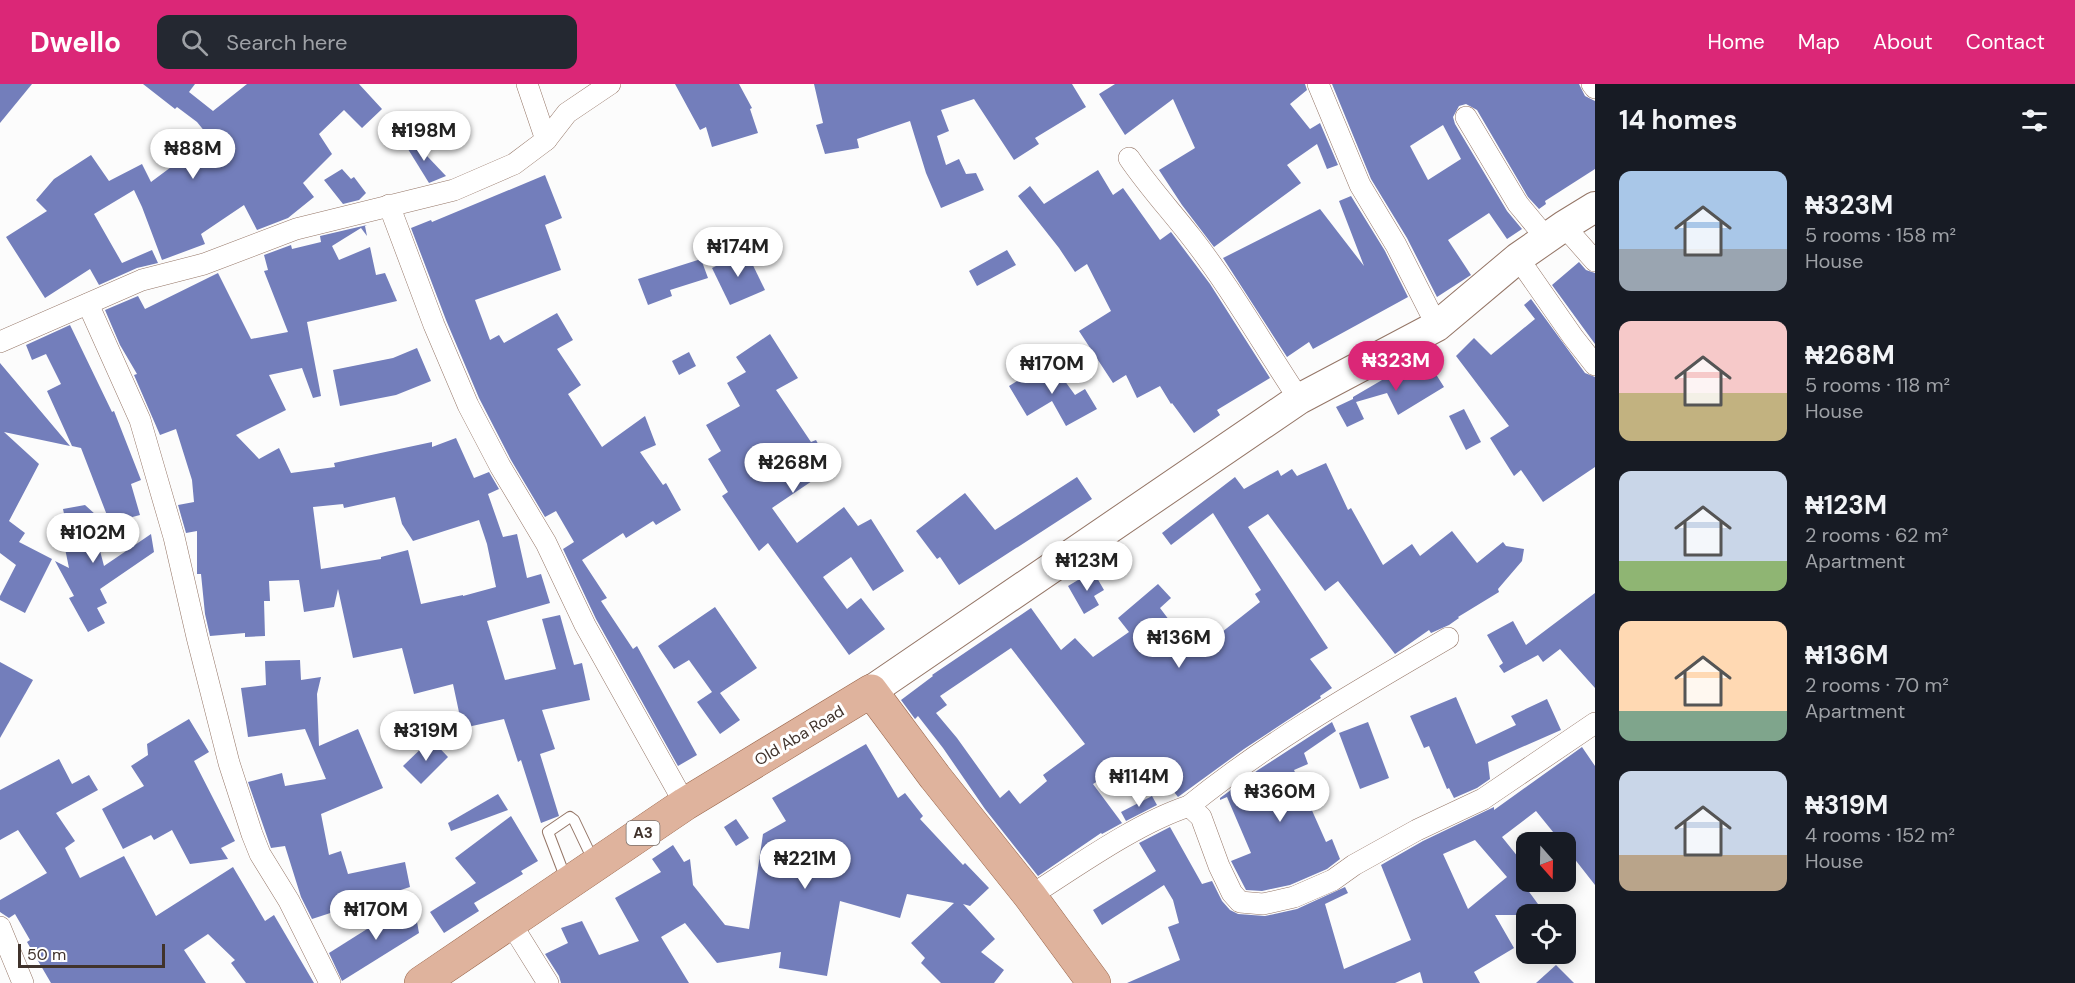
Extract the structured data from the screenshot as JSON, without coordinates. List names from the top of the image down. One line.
{"streets":{"main road":["Old Aba Road","A3"]},"scale_bar":"50 m","north":"bottom","page":{"header":"Dwello","search":"Search here","nav":["Home","Map","About","Contact"],"heading":"14 homes","price":["₦198M","₦88M","₦174M","₦323M","₦170M","₦268M","₦102M","₦123M","₦136M","₦319M","₦114M","₦360M","₦221M","₦170M"],"list":[{"name":"₦323M","note":"5 rooms · 158 m² · House"},{"name":"₦268M","note":"5 rooms · 118 m² · House"},{"name":"₦123M","note":"2 rooms · 62 m² · Apartment"},{"name":"₦136M","note":"2 rooms · 70 m² · Apartment"},{"name":"₦319M","note":"4 rooms · 152 m² · House"}],"scale":"50 m"}}
